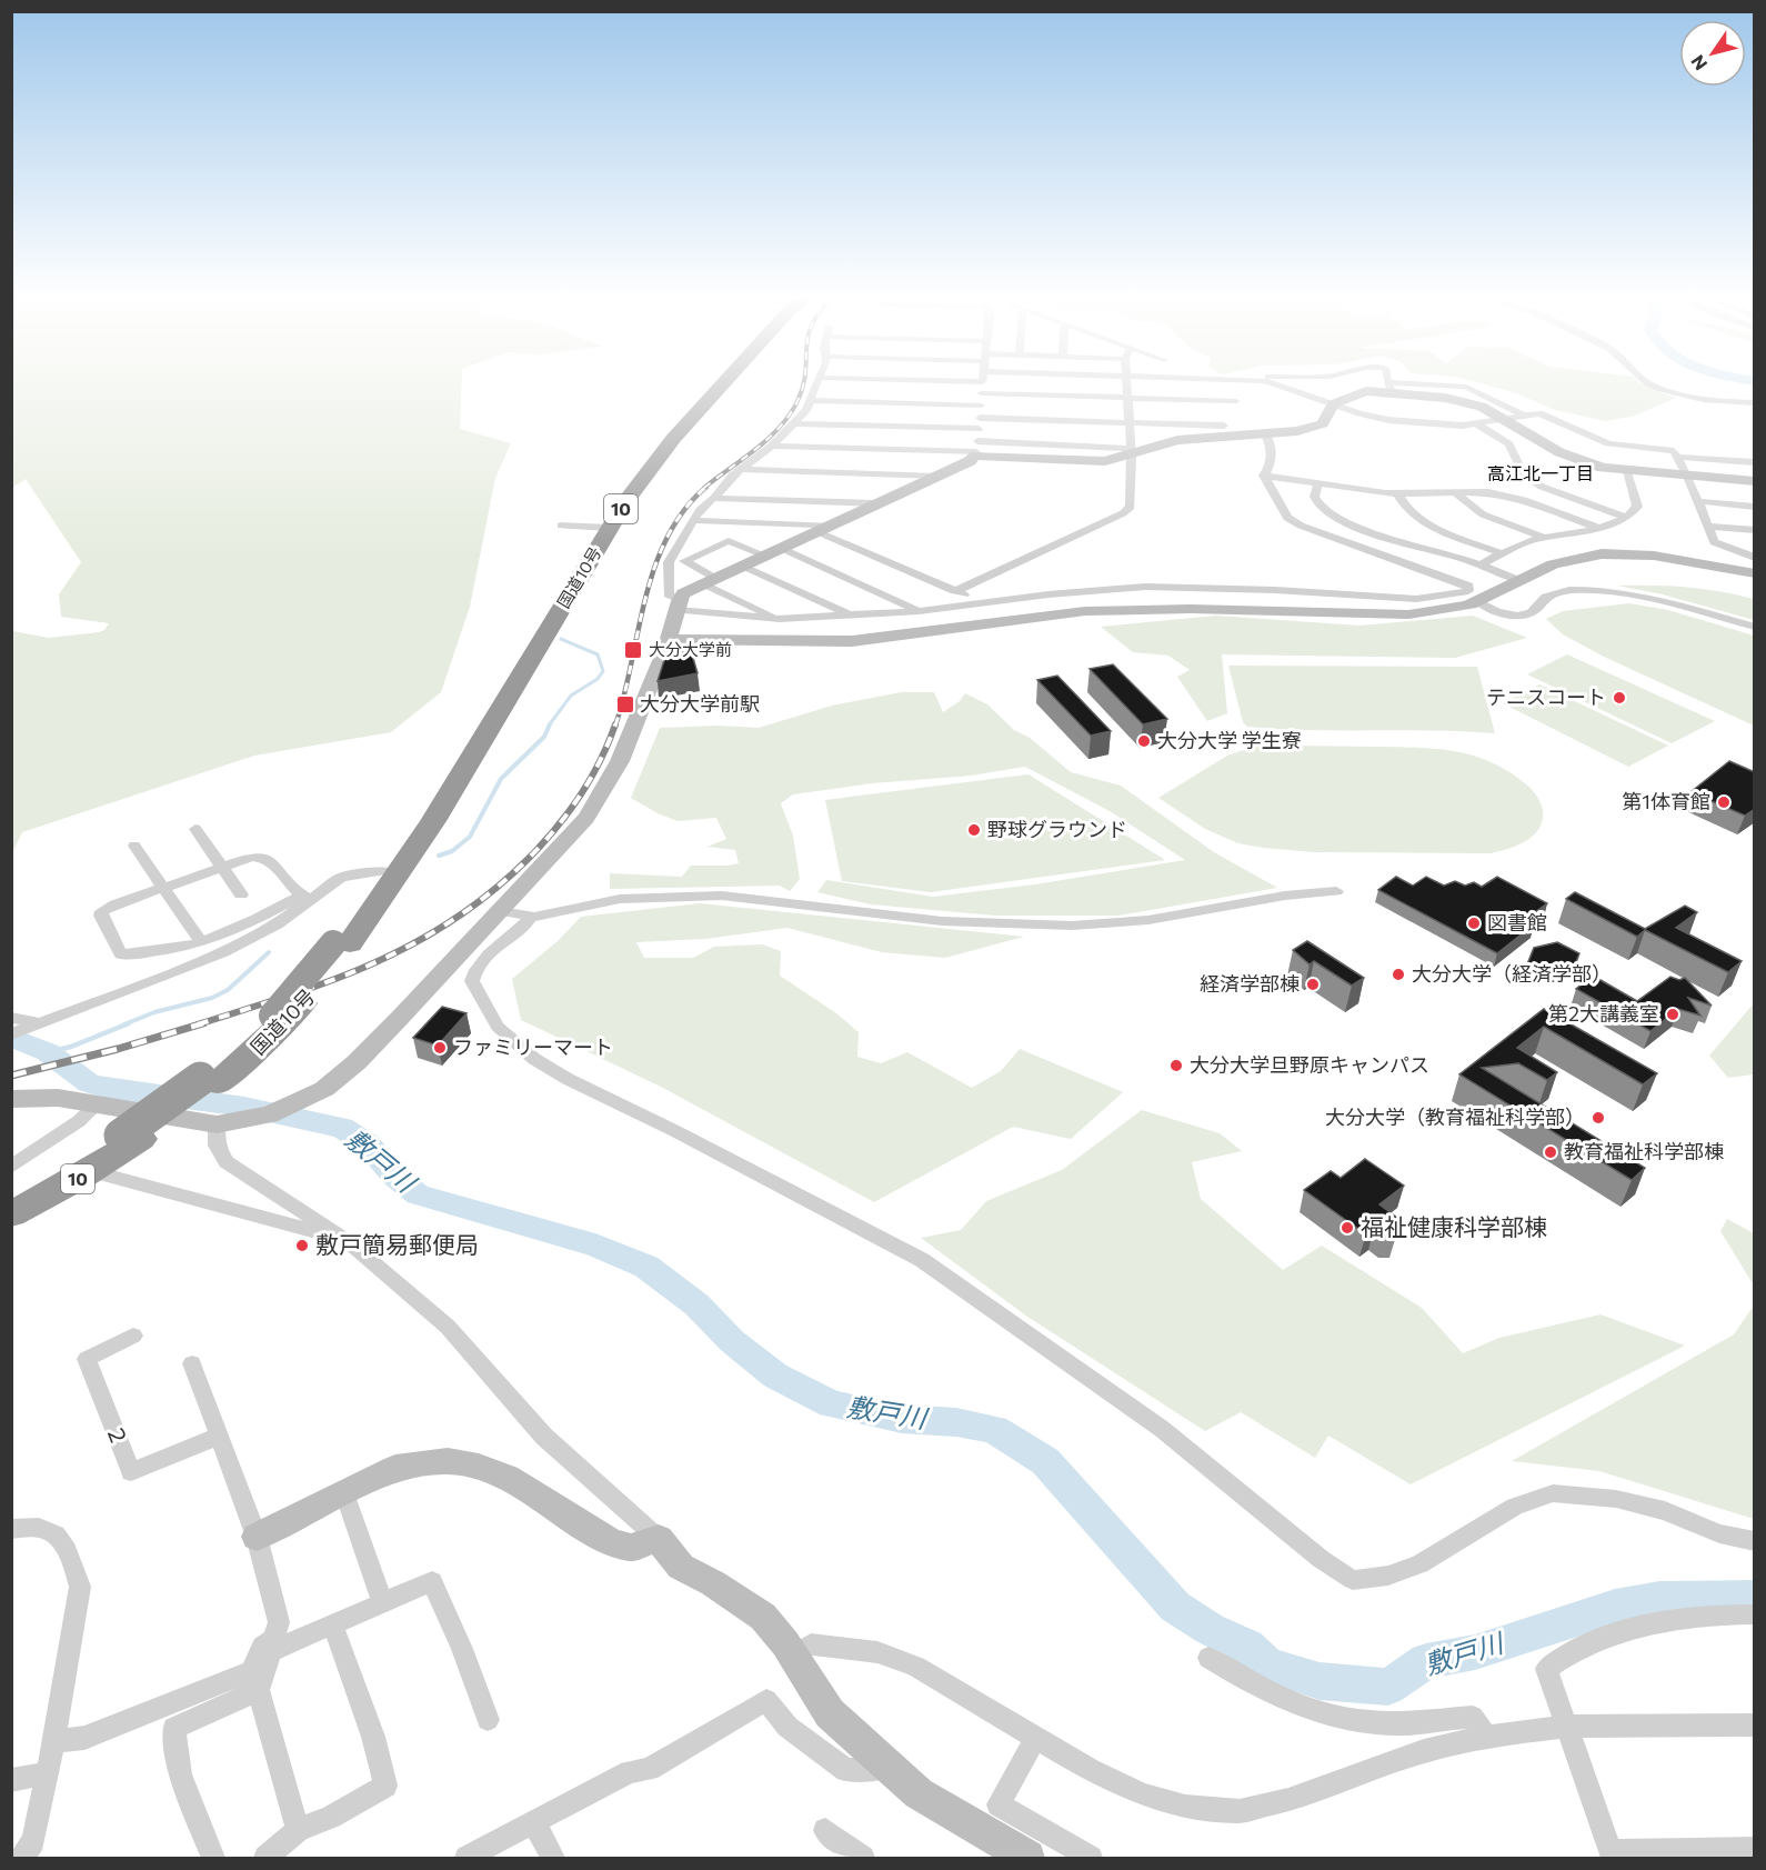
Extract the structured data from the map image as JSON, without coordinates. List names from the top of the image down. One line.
{"streets":{"highway":["10","国道10号"],"street":["2"]},"districts":["高江北一丁目"],"water":["敷戸川"],"places":{"transit":["大分大学前","大分大学前駅"],"other":["テニスコート","大分大学 学生寮","第1体育館","野球グラウンド","図書館","大分大学（経済学部）","経済学部棟","第2大講義室","ファミリーマート","大分大学旦野原キャンパス","大分大学（教育福祉科学部）","教育福祉科学部棟","福祉健康科学部棟","敷戸簡易郵便局"]},"north":"bottom left"}
